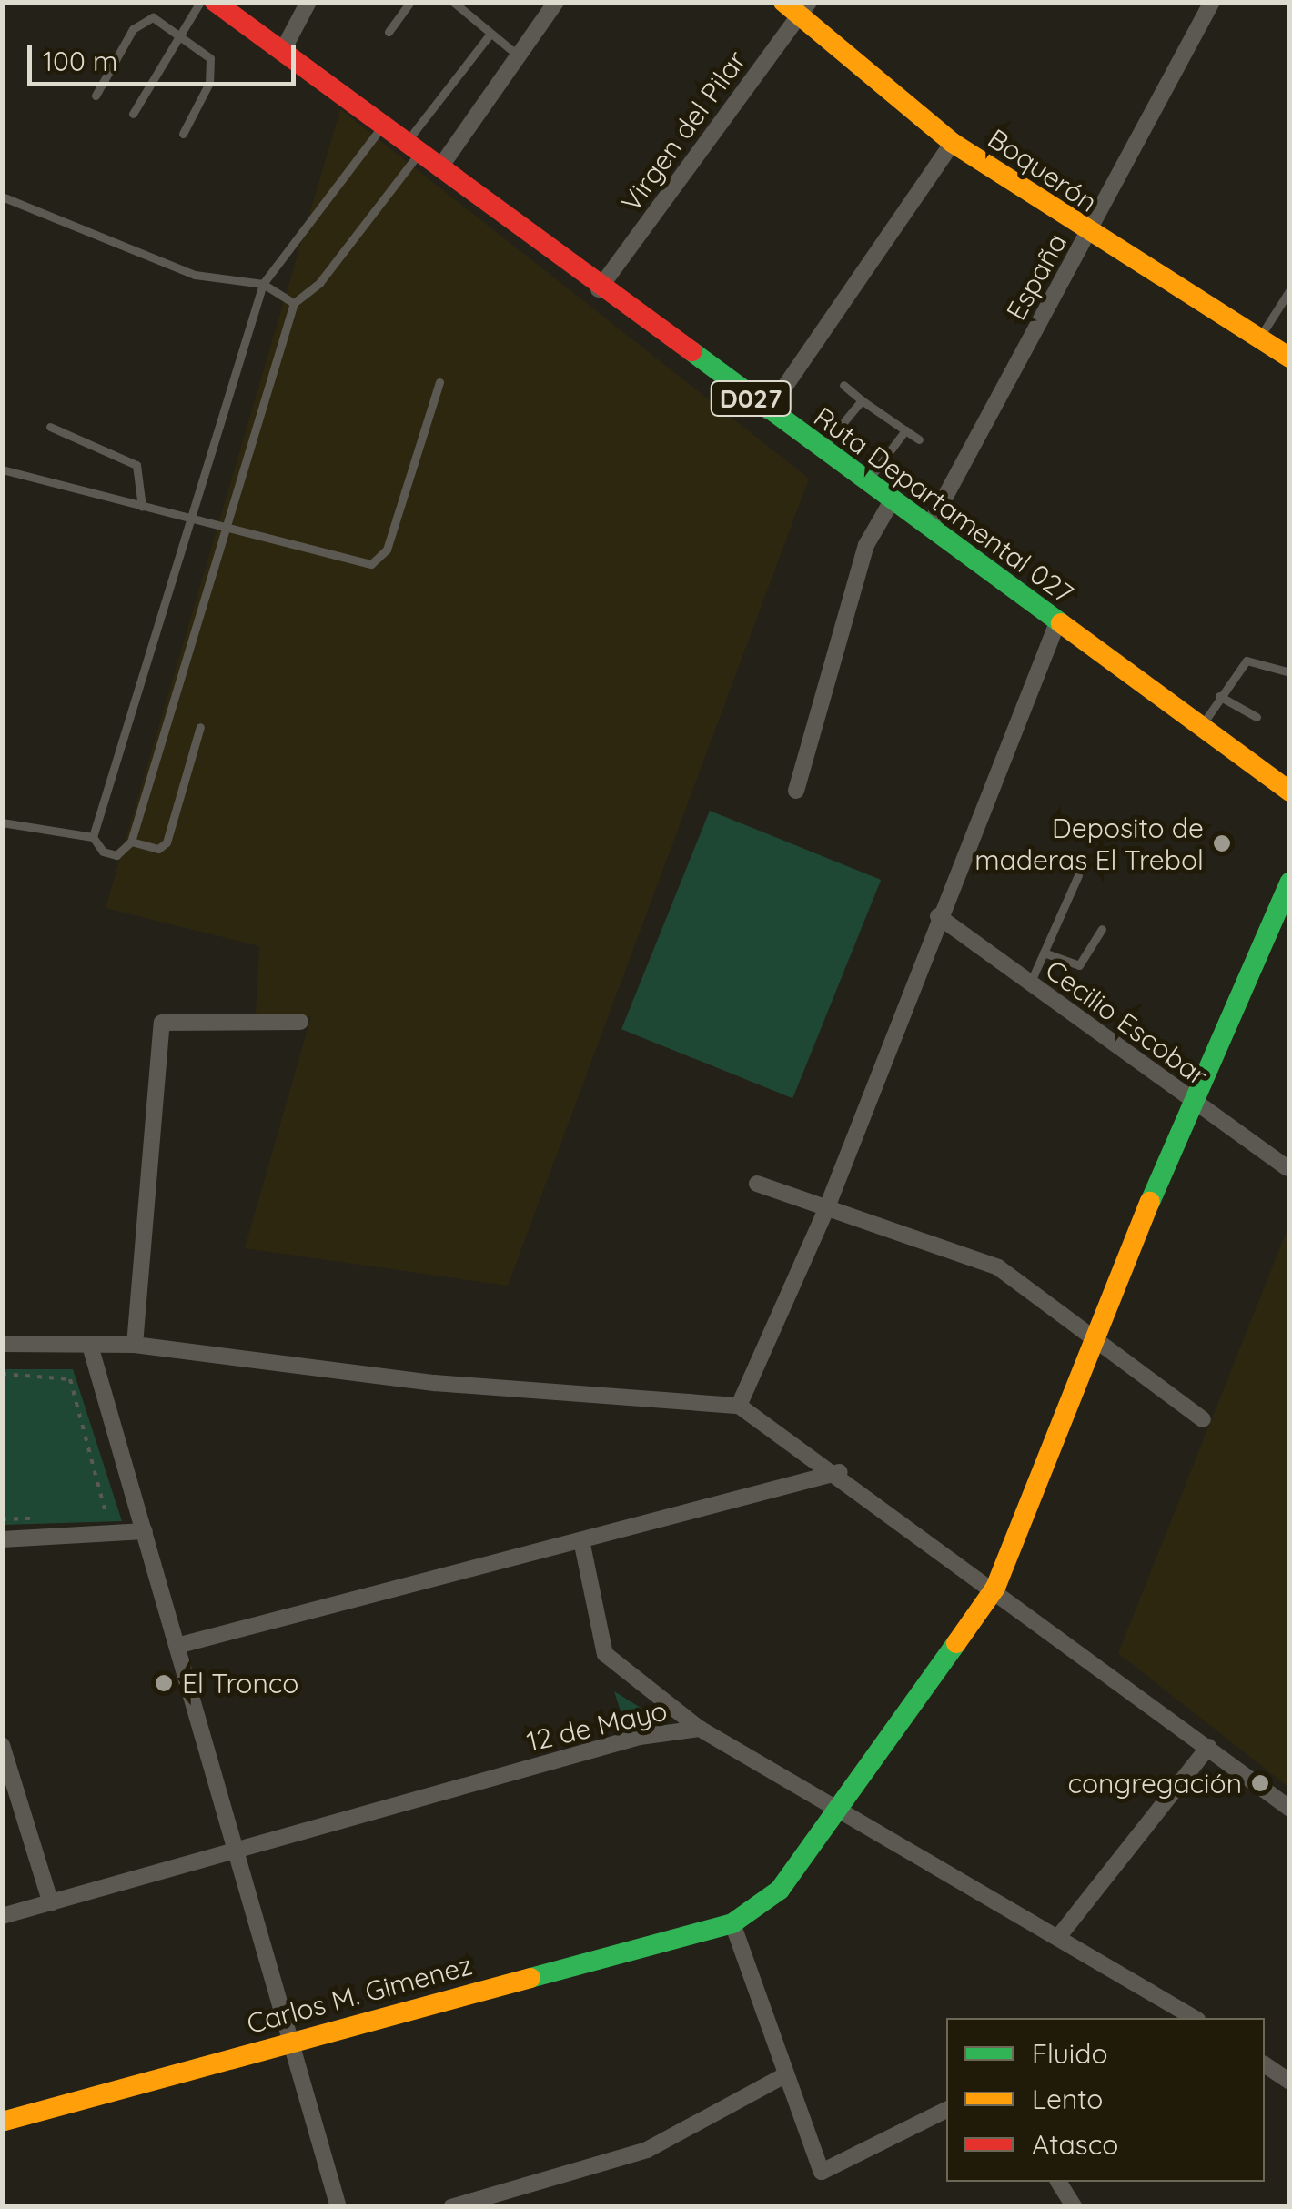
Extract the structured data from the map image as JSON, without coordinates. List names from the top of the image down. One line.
{"streets":{"street":["Virgen del Pilar","Boquerón","España","D027","Ruta Departamental 027","Cecilio Escobar","12 de Mayo","Carlos M. Gimenez"]},"crossings":[["Virgen del Pilar","Boquerón"],["Virgen del Pilar","Ruta Departamental 027"],["Boquerón","España"],["España","Ruta Departamental 027"]],"places":["Deposito de maderas El Trebol","El Tronco","congregación"],"legend":["Fluido","Lento","Atasco"],"scale_bar":"100 m"}
